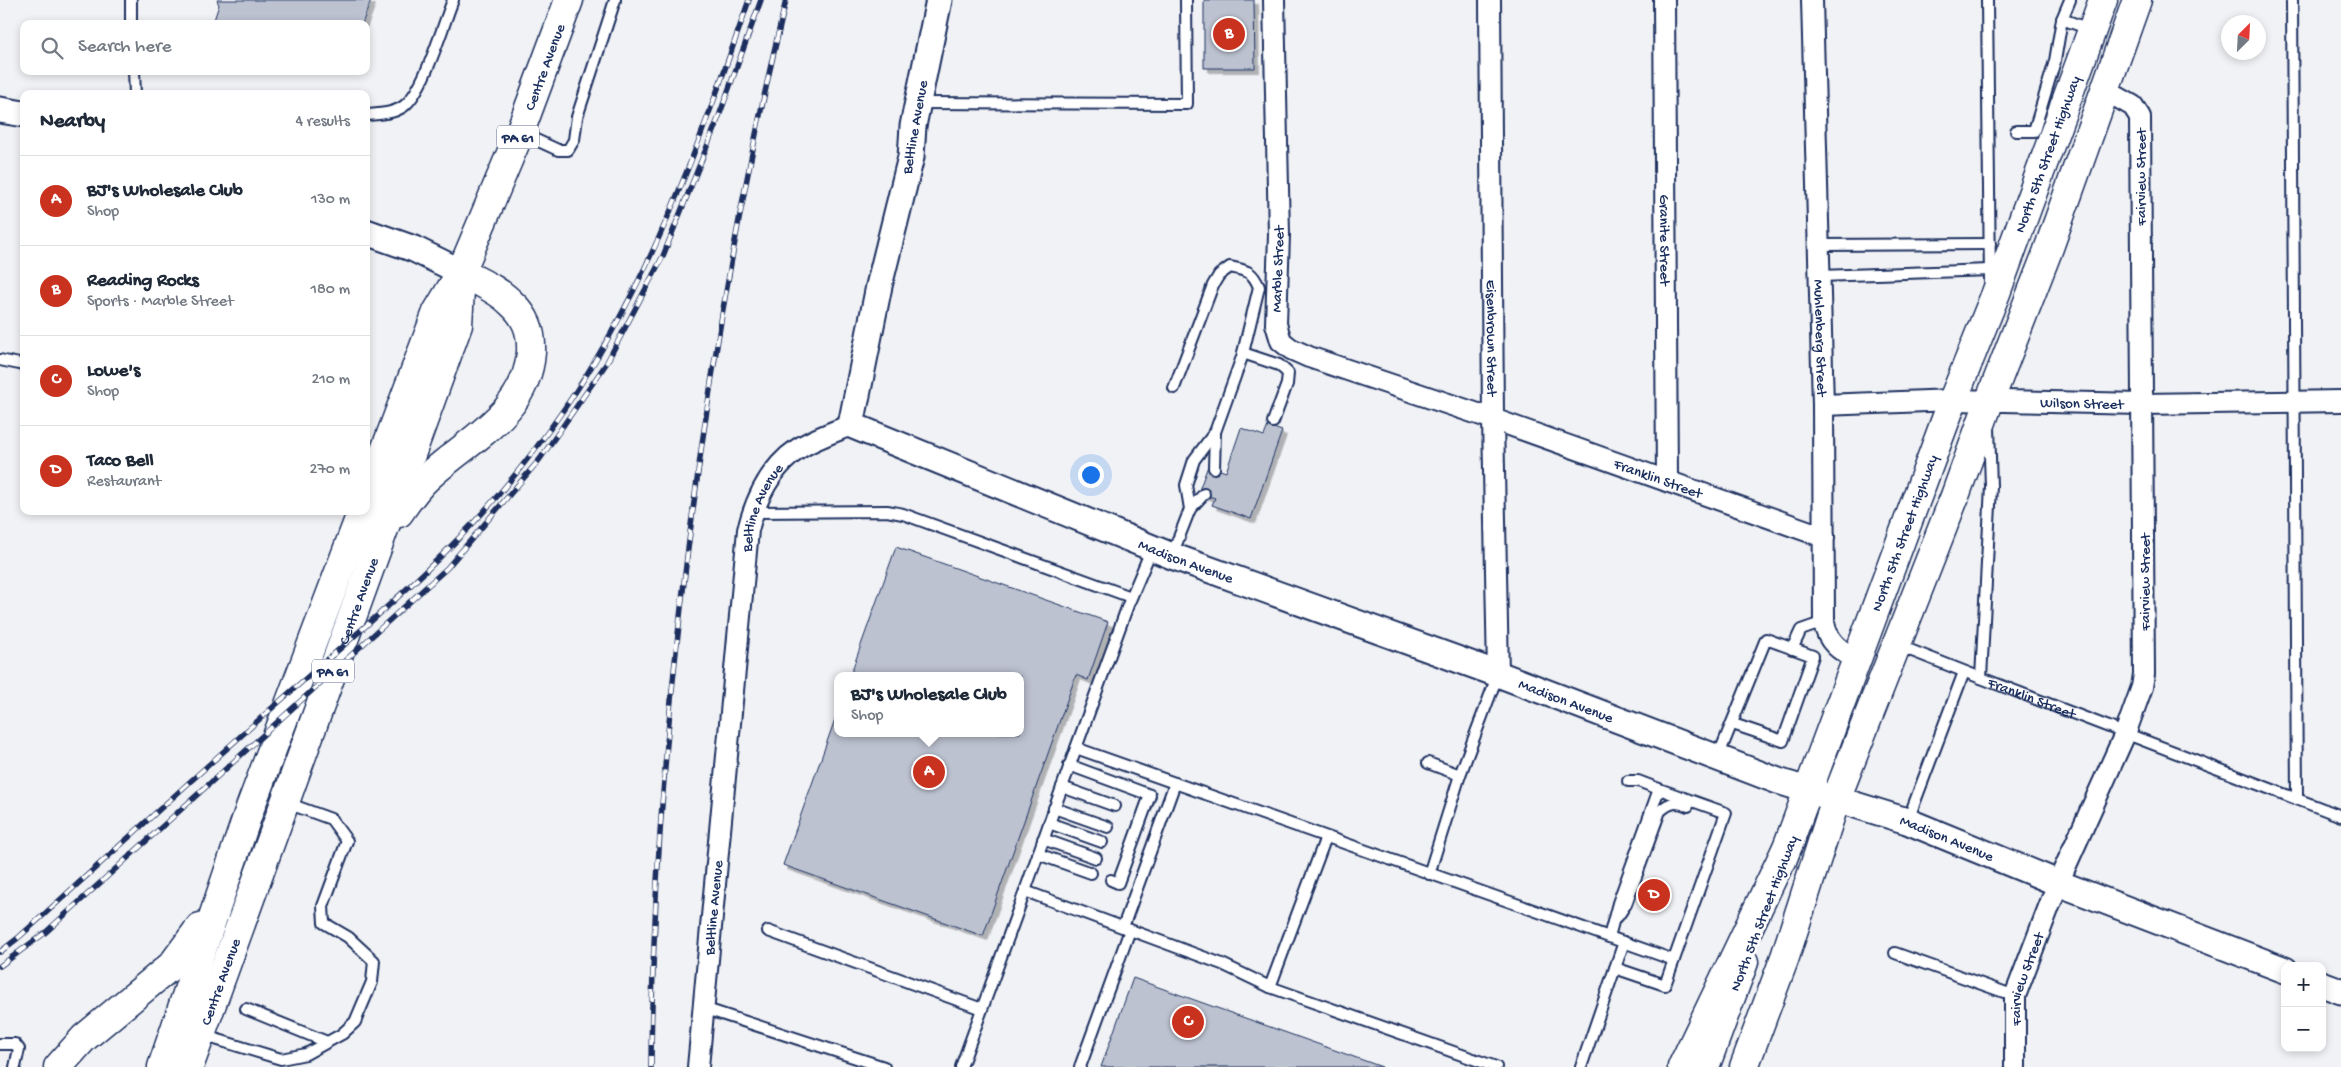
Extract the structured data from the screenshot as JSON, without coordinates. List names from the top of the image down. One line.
{"streets":{"main road":["Centre Avenue","PA 61","North 5th Street Highway"],"street":["Beltline Avenue","Fairview Street","Granite Street","Marble Street","Eisenbrown Street","Muhlenberg Street","Wilson Street","Franklin Street","Madison Avenue"]},"crossings":[["Beltline Avenue","Madison Avenue"],["North 5th Street Highway","Fairview Street"],["North 5th Street Highway","Muhlenberg Street"],["North 5th Street Highway","Wilson Street"],["North 5th Street Highway","Franklin Street"],["North 5th Street Highway","Madison Avenue"],["Fairview Street","Wilson Street"],["Fairview Street","Franklin Street"],["Fairview Street","Madison Avenue"],["Granite Street","Franklin Street"],["Marble Street","Eisenbrown Street"],["Marble Street","Franklin Street"],["Eisenbrown Street","Franklin Street"],["Eisenbrown Street","Madison Avenue"],["Muhlenberg Street","Wilson Street"],["Muhlenberg Street","Franklin Street"],["Wilson Street","Franklin Street"]],"north":"top right","page":{"pins":["B","A","D","C"],"search":"Search here","heading":["Nearby","4 results"],"list":[{"mark":"A","name":"BJ's Wholesale Club","note":"Shop","value":"130 m"},{"mark":"B","name":"Reading Rocks","note":"Sports · Marble Street","value":"180 m"},{"mark":"C","name":"Lowe's","note":"Shop","value":"210 m"},{"mark":"D","name":"Taco Bell","note":"Restaurant","value":"270 m"}],"popup":["BJ's Wholesale Club","Shop"],"map_buttons":["+","−"]}}
